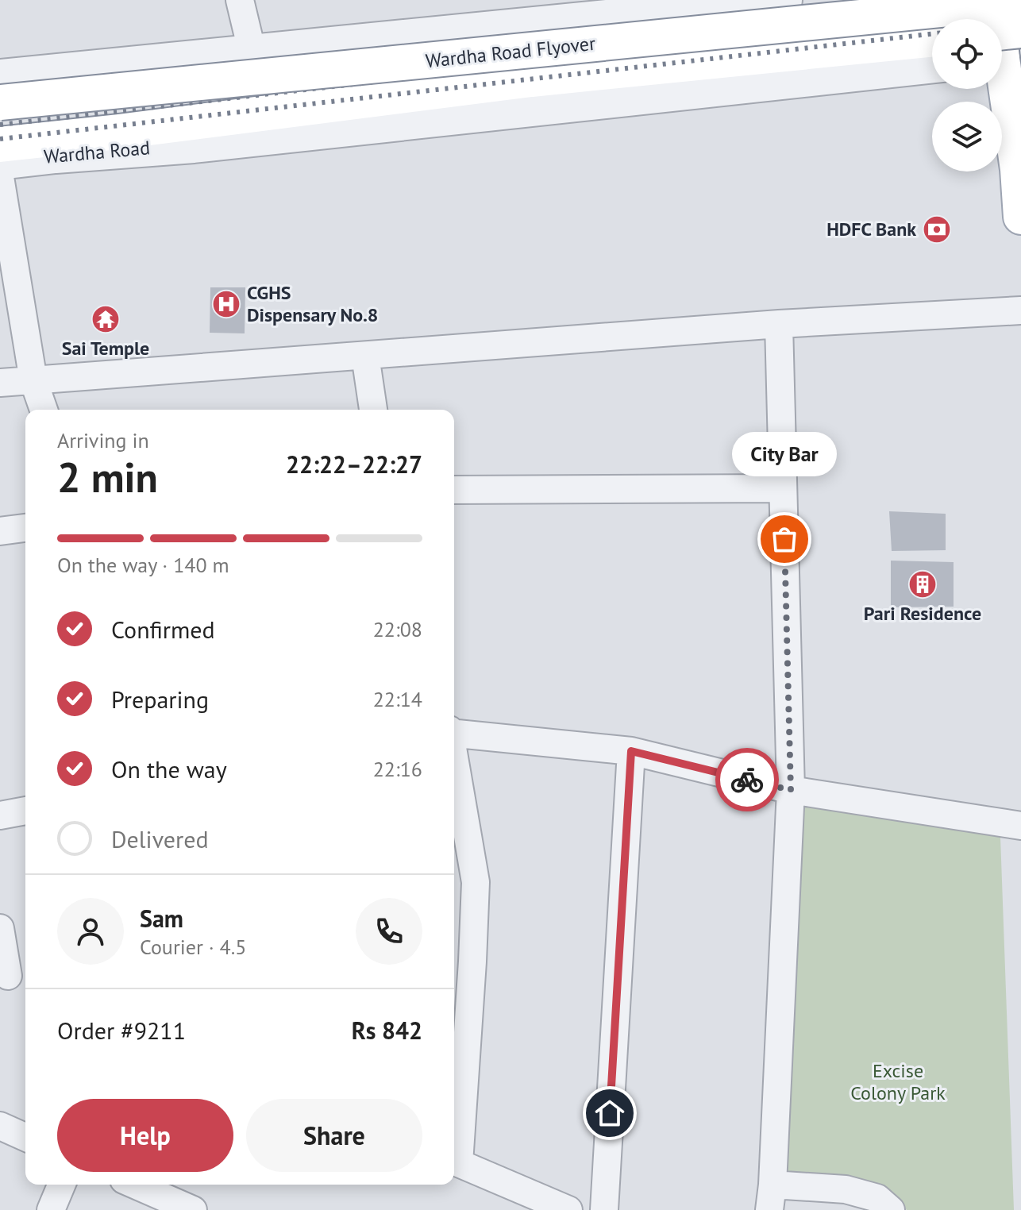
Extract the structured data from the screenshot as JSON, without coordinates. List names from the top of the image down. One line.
{"streets":{"main road":["Wardha Road Flyover"],"street":["Wardha Road"]},"parks":["Excise Colony Park"],"places":{"bank":["HDFC Bank"],"hospital":["CGHS Dispensary No.8"],"temple":["Sai Temple"],"other":["City Bar"],"building":["Pari Residence"]},"page":{"heading":["2 min","Arriving in","22:22–22:27"],"panel":["Sam","Courier · 4.5","Order #9211","Rs 842"],"bubble":"City Bar","bar":"On the way · 140 m","list":[["Confirmed","22:08"],["Preparing","22:14"],["On the way","22:16"],"Delivered"],"buttons":["Help","Share"]}}
